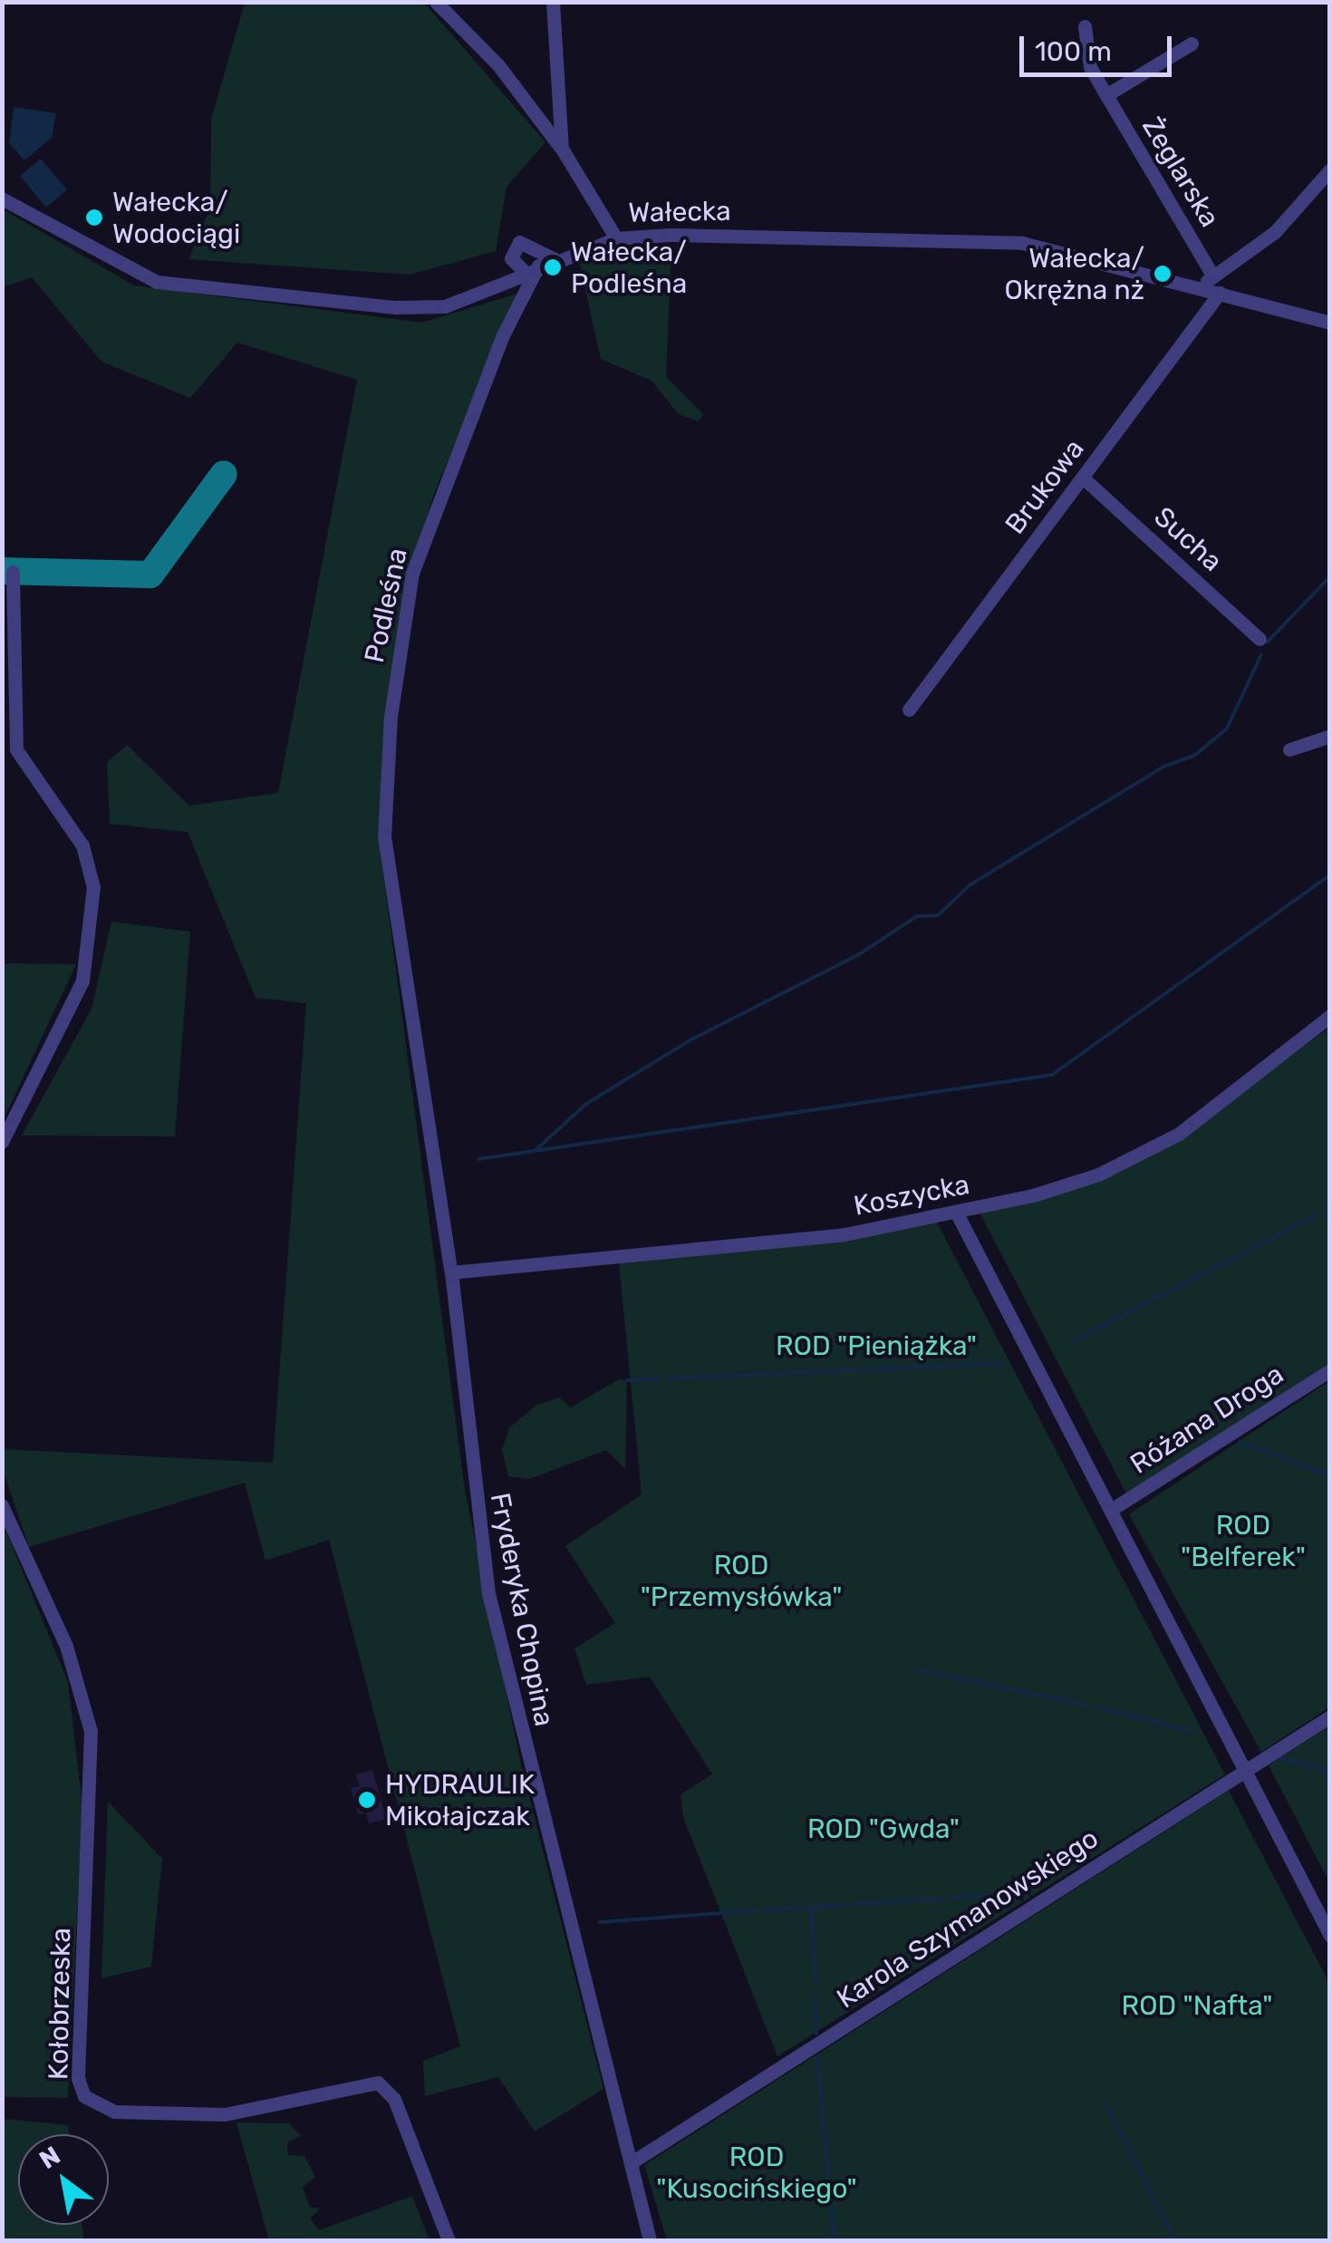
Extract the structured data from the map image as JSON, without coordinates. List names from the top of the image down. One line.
{"streets":{"street":["Żeglarska","Wałecka","Brukowa","Sucha","Podleśna","Koszycka","Różana Droga","Fryderyka Chopina","Karola Szymanowskiego","Kołobrzeska"]},"crossings":[["Żeglarska","Wałecka"],["Żeglarska","Brukowa"],["Wałecka","Brukowa"],["Wałecka","Podleśna"],["Brukowa","Sucha"],["Podleśna","Fryderyka Chopina"],["Koszycka","Fryderyka Chopina"],["Fryderyka Chopina","Karola Szymanowskiego"]],"parks":["ROD \"Pieniążka\"","ROD \"Belferek\"","ROD \"Przemysłówka\"","ROD \"Gwda\"","ROD \"Nafta\"","ROD \"Kusocińskiego\""],"places":["Wałecka/ Wodociągi","Wałecka/ Podleśna","Wałecka/ Okrężna nż","HYDRAULIK Mikołajczak"],"scale_bar":"100 m","north":"top left"}
